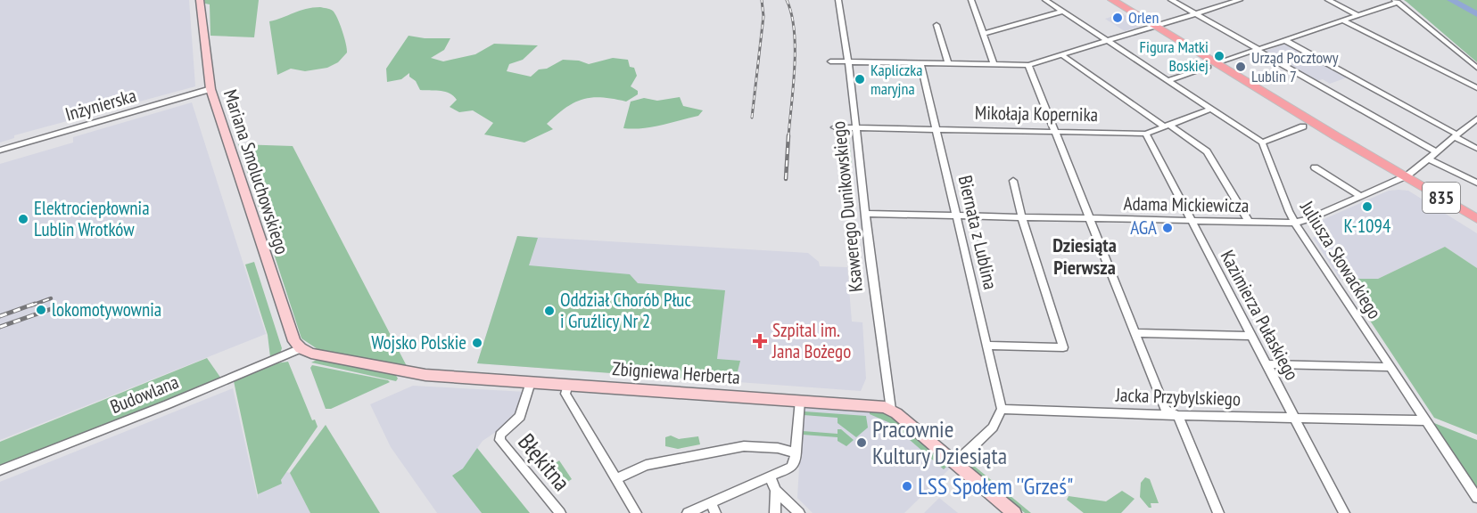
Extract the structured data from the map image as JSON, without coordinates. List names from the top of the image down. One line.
{"streets":{"main road":["835"],"street":["Inżynierska","Mikołaja Kopernika","Mariana Smoluchowskiego","Adama Mickiewicza","Ksawerego Dunikowskiego","Biernata z Lublina","Juliusza Słowackiego","Kazimierza Pułaskiego","Zbigniewa Herberta","Budowlana","Jacka Przybylskiego","Błękitna"]},"crossings":[["Inżynierska","Mariana Smoluchowskiego"],["Mikołaja Kopernika","Ksawerego Dunikowskiego"],["Mikołaja Kopernika","Biernata z Lublina"],["Mikołaja Kopernika","Kazimierza Pułaskiego"],["Mariana Smoluchowskiego","Zbigniewa Herberta"],["Mariana Smoluchowskiego","Budowlana"],["835","Adama Mickiewicza"],["Adama Mickiewicza","Ksawerego Dunikowskiego"],["Adama Mickiewicza","Biernata z Lublina"],["Adama Mickiewicza","Juliusza Słowackiego"],["Adama Mickiewicza","Kazimierza Pułaskiego"],["Ksawerego Dunikowskiego","Zbigniewa Herberta"],["Biernata z Lublina","Jacka Przybylskiego"],["Juliusza Słowackiego","Jacka Przybylskiego"],["Kazimierza Pułaskiego","Jacka Przybylskiego"],["Zbigniewa Herberta","Budowlana"],["Zbigniewa Herberta","Błękitna"]],"districts":["Dziesiąta Pierwsza"],"places":{"other":["Orlen","Figura Matki Boskiej","Urząd Pocztowy Lublin 7","Kapliczka maryjna","K-1094","Elektrociepłownia Lublin Wrotków","AGA","lokomotywownia","Oddział Chorób Płuc i Gruźlicy Nr 2","Wojsko Polskie","Pracownie Kultury Dziesiąta","LSS Społem ''Grześ\""],"health":["Szpital im. Jana Bożego"]}}
